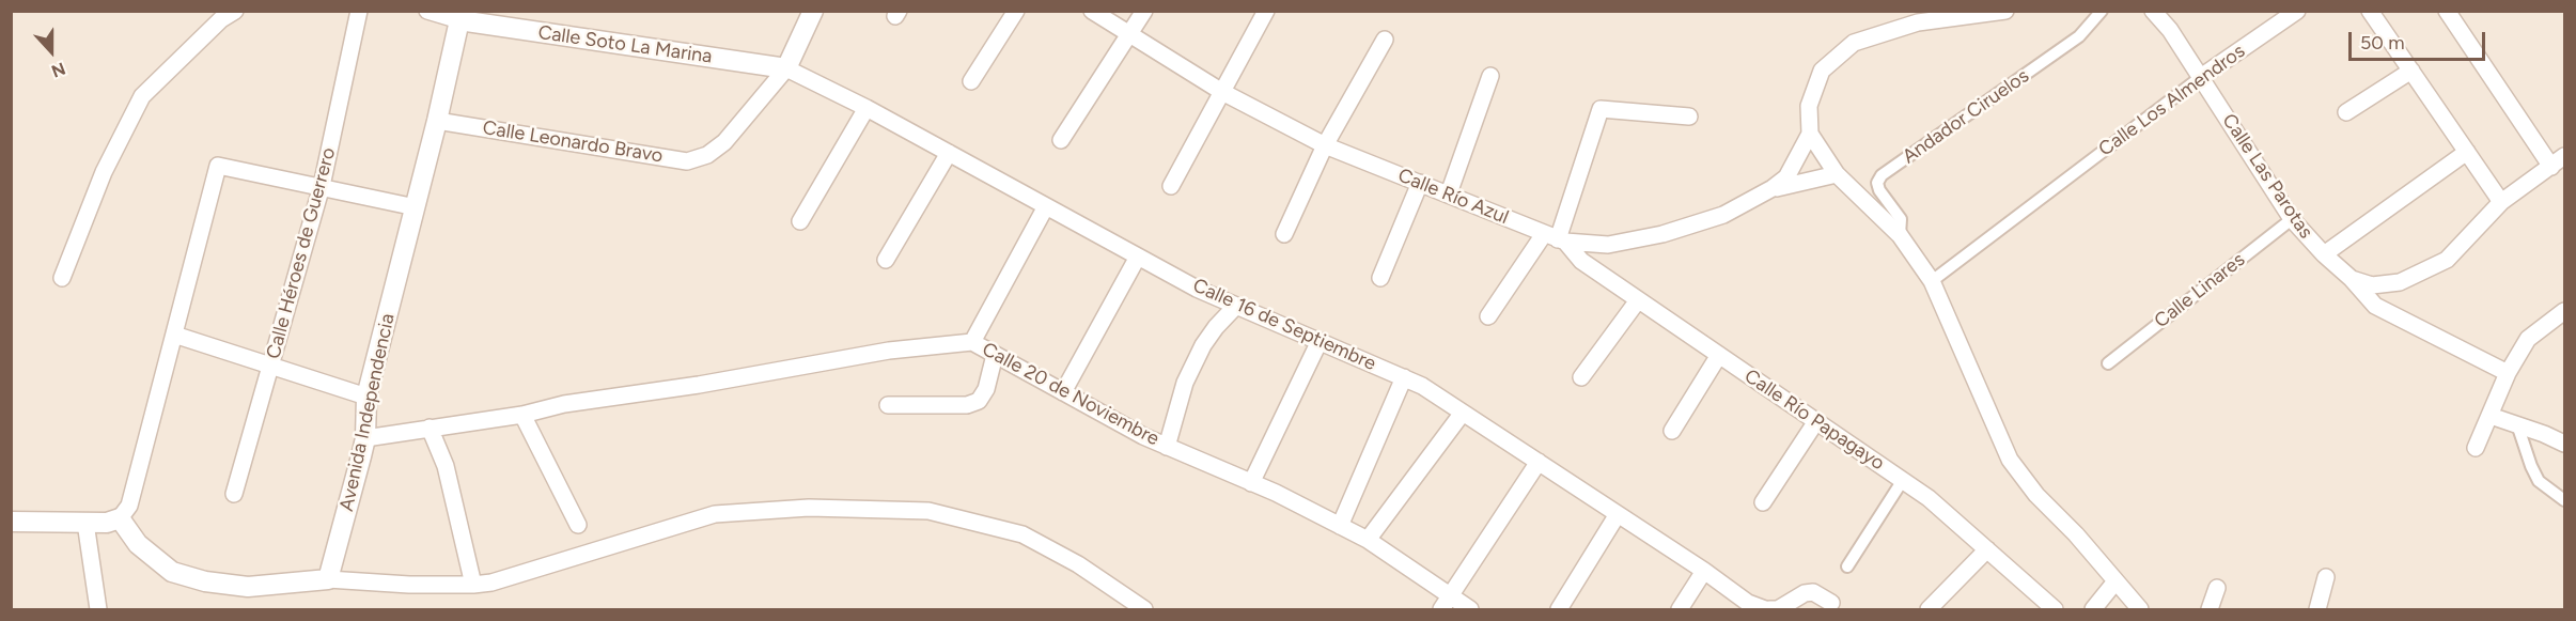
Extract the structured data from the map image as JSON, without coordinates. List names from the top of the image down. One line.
{"streets":{"street":["Calle Soto La Marina","Calle Los Almendros","Andador Ciruelos","Calle Leonardo Bravo","Calle Las Parotas","Calle Río Azul","Calle Héroes de Guerrero","Calle Linares","Calle 16 de Septiembre","Calle 20 de Noviembre","Avenida Independencia","Calle Río Papagayo"]},"crossings":[["Calle Soto La Marina","Calle Leonardo Bravo"],["Calle Soto La Marina","Calle 16 de Septiembre"],["Calle Soto La Marina","Avenida Independencia"],["Calle Los Almendros","Calle Las Parotas"],["Calle Leonardo Bravo","Calle 16 de Septiembre"],["Calle Leonardo Bravo","Avenida Independencia"],["Calle Las Parotas","Calle Linares"],["Calle Río Azul","Calle Río Papagayo"],["Calle 20 de Noviembre","Avenida Independencia"]],"scale_bar":"50 m","north":"bottom"}
